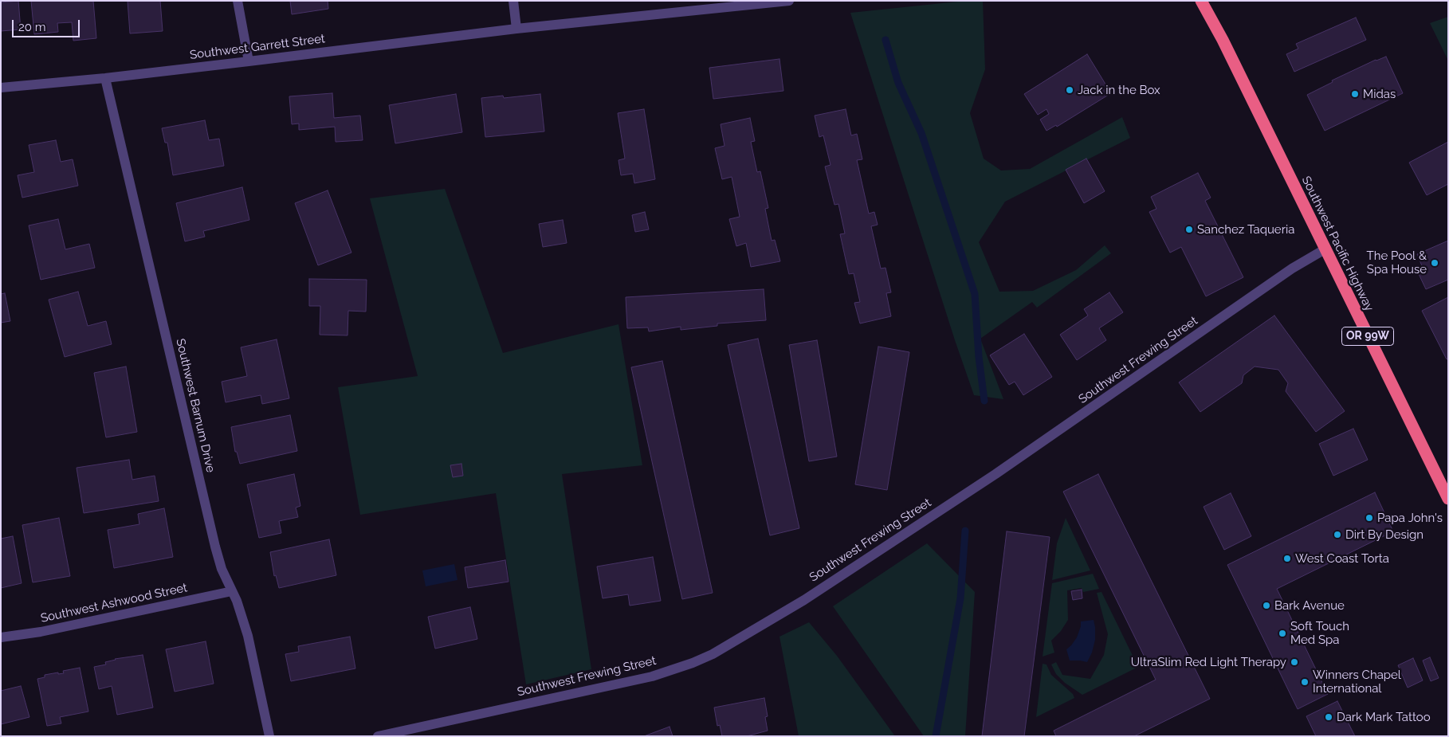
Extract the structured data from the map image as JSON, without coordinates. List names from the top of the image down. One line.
{"streets":{"highway":["Southwest Pacific Highway","OR 99W"],"street":["Southwest Garrett Street","Southwest Frewing Street","Southwest Barnum Drive","Southwest Ashwood Street"]},"crossings":[["Southwest Garrett Street","Southwest Barnum Drive"],["Southwest Pacific Highway","Southwest Frewing Street"],["Southwest Barnum Drive","Southwest Ashwood Street"]],"places":["Jack in the Box","Midas","Sanchez Taqueria","The Pool & Spa House","Papa John's","Dirt By Design","West Coast Torta","Bark Avenue","Soft Touch Med Spa","UltraSlim Red Light Therapy","Winners Chapel International","Dark Mark Tattoo"],"scale_bar":"20 m"}
